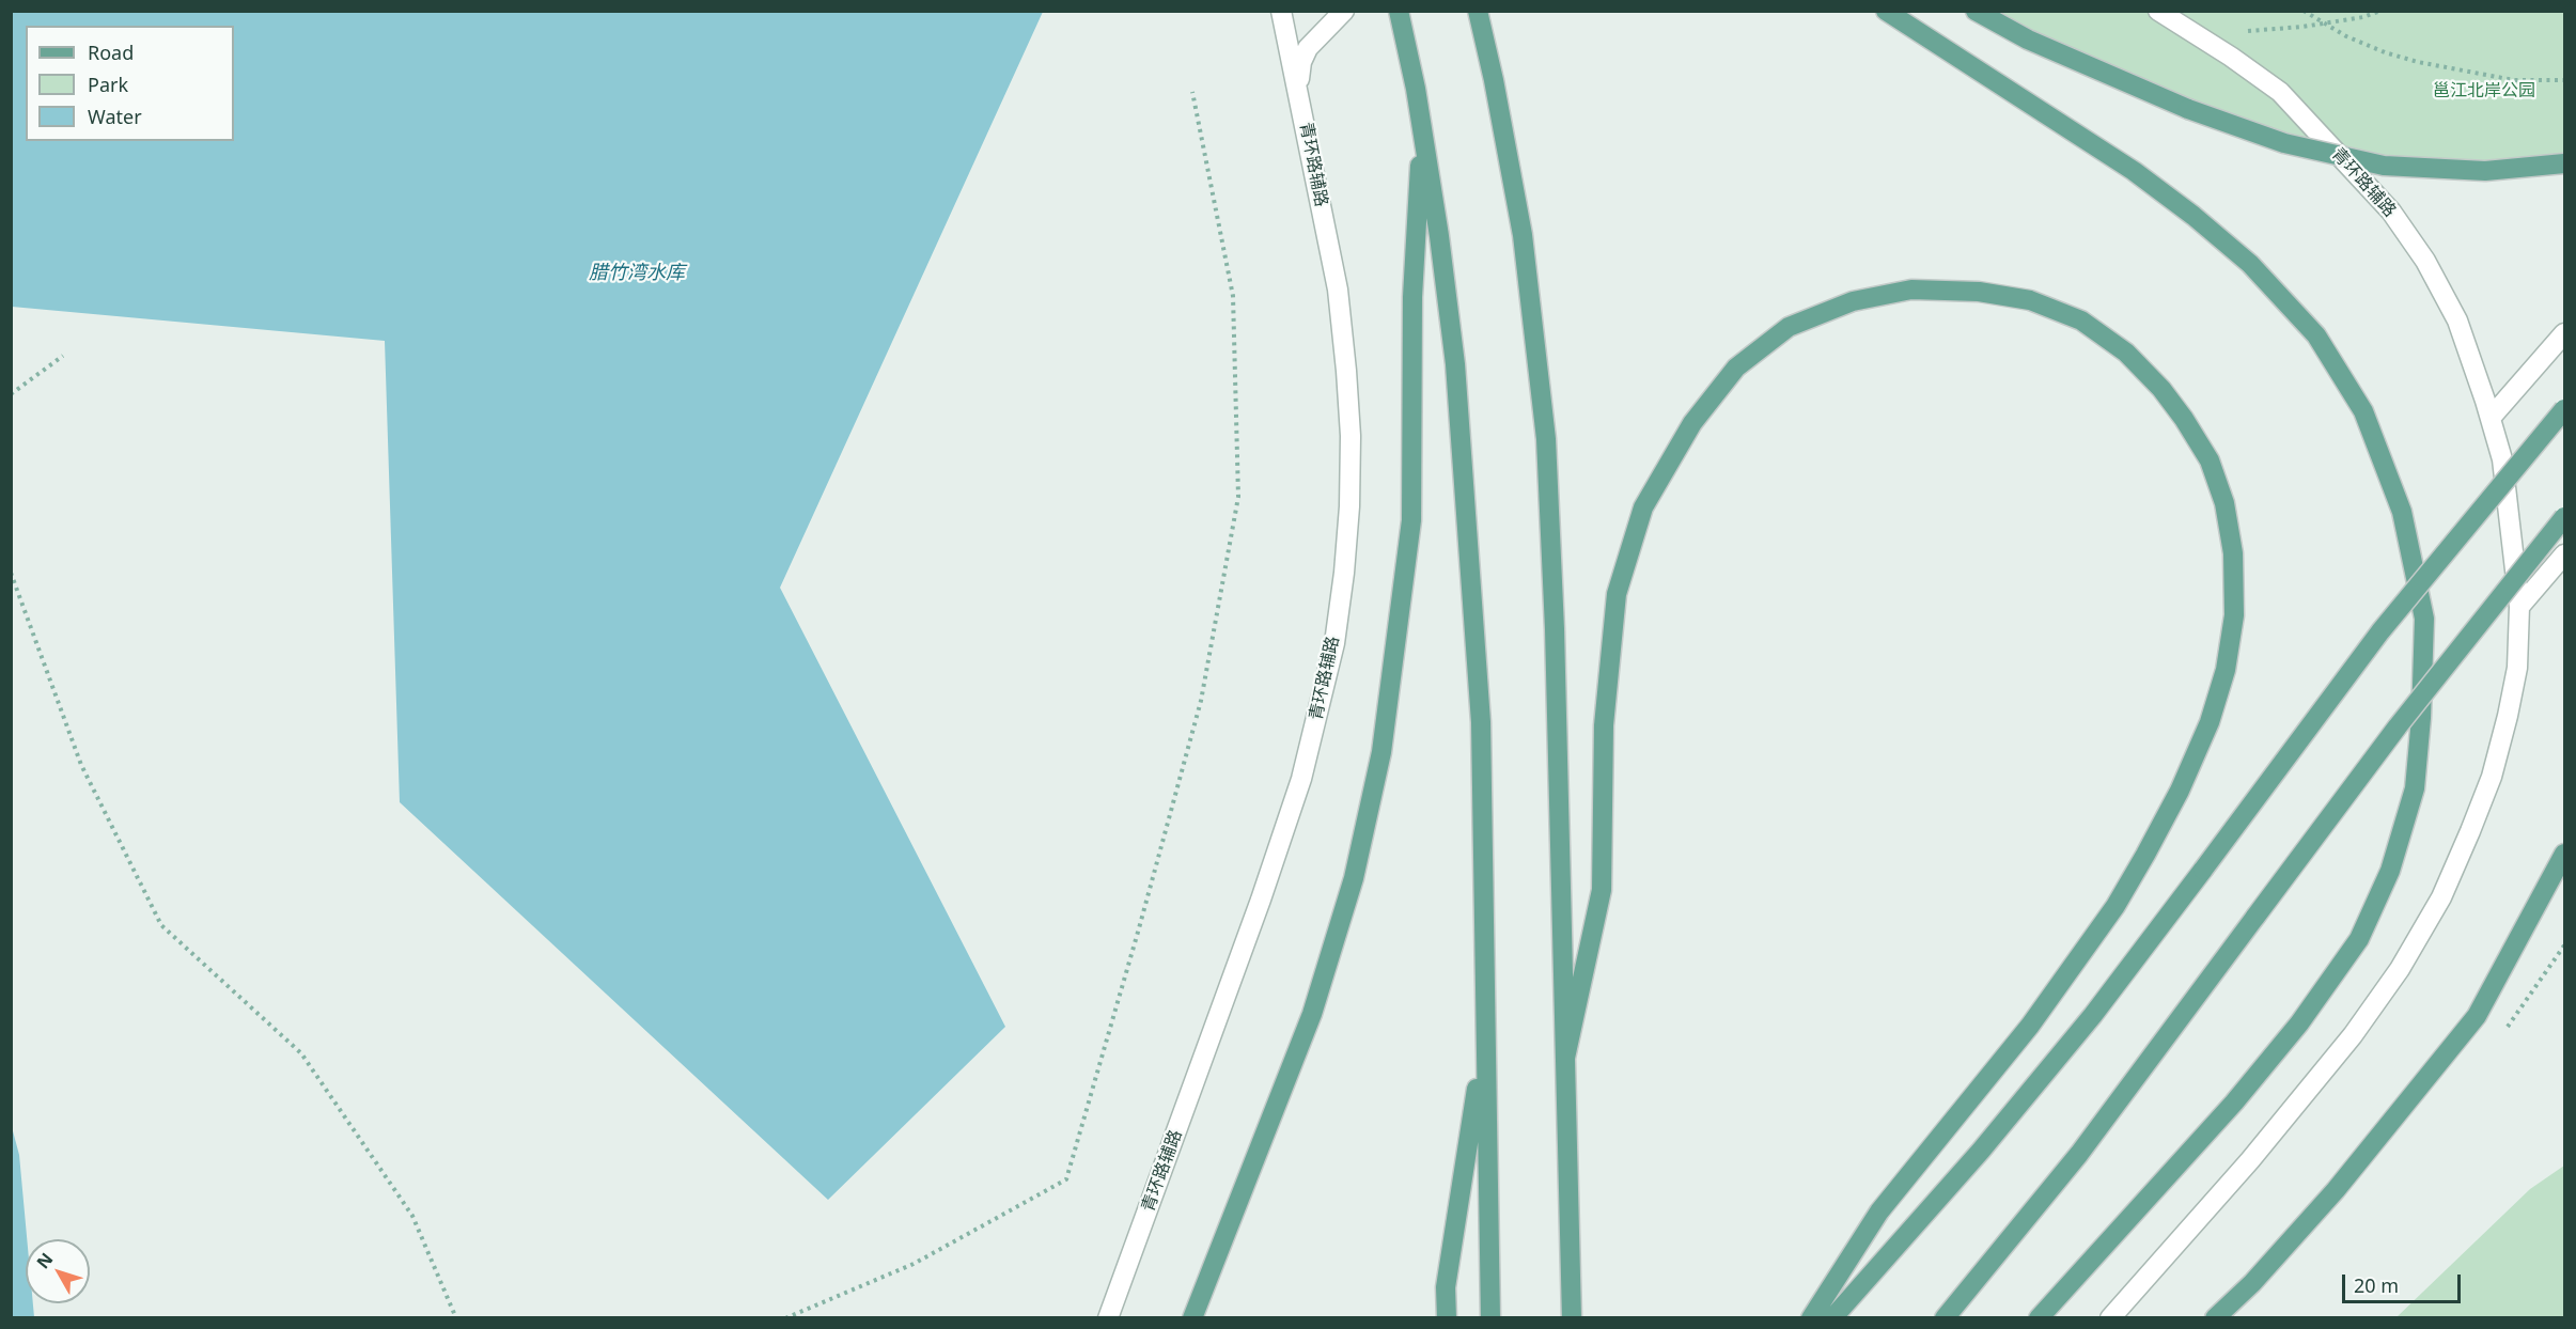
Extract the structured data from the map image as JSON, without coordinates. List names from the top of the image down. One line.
{"streets":{"street":["青环路辅路"]},"water":["腊竹湾水库"],"parks":["邕江北岸公园"],"legend":["Road","Park","Water"],"scale_bar":"20 m","north":"top left"}
